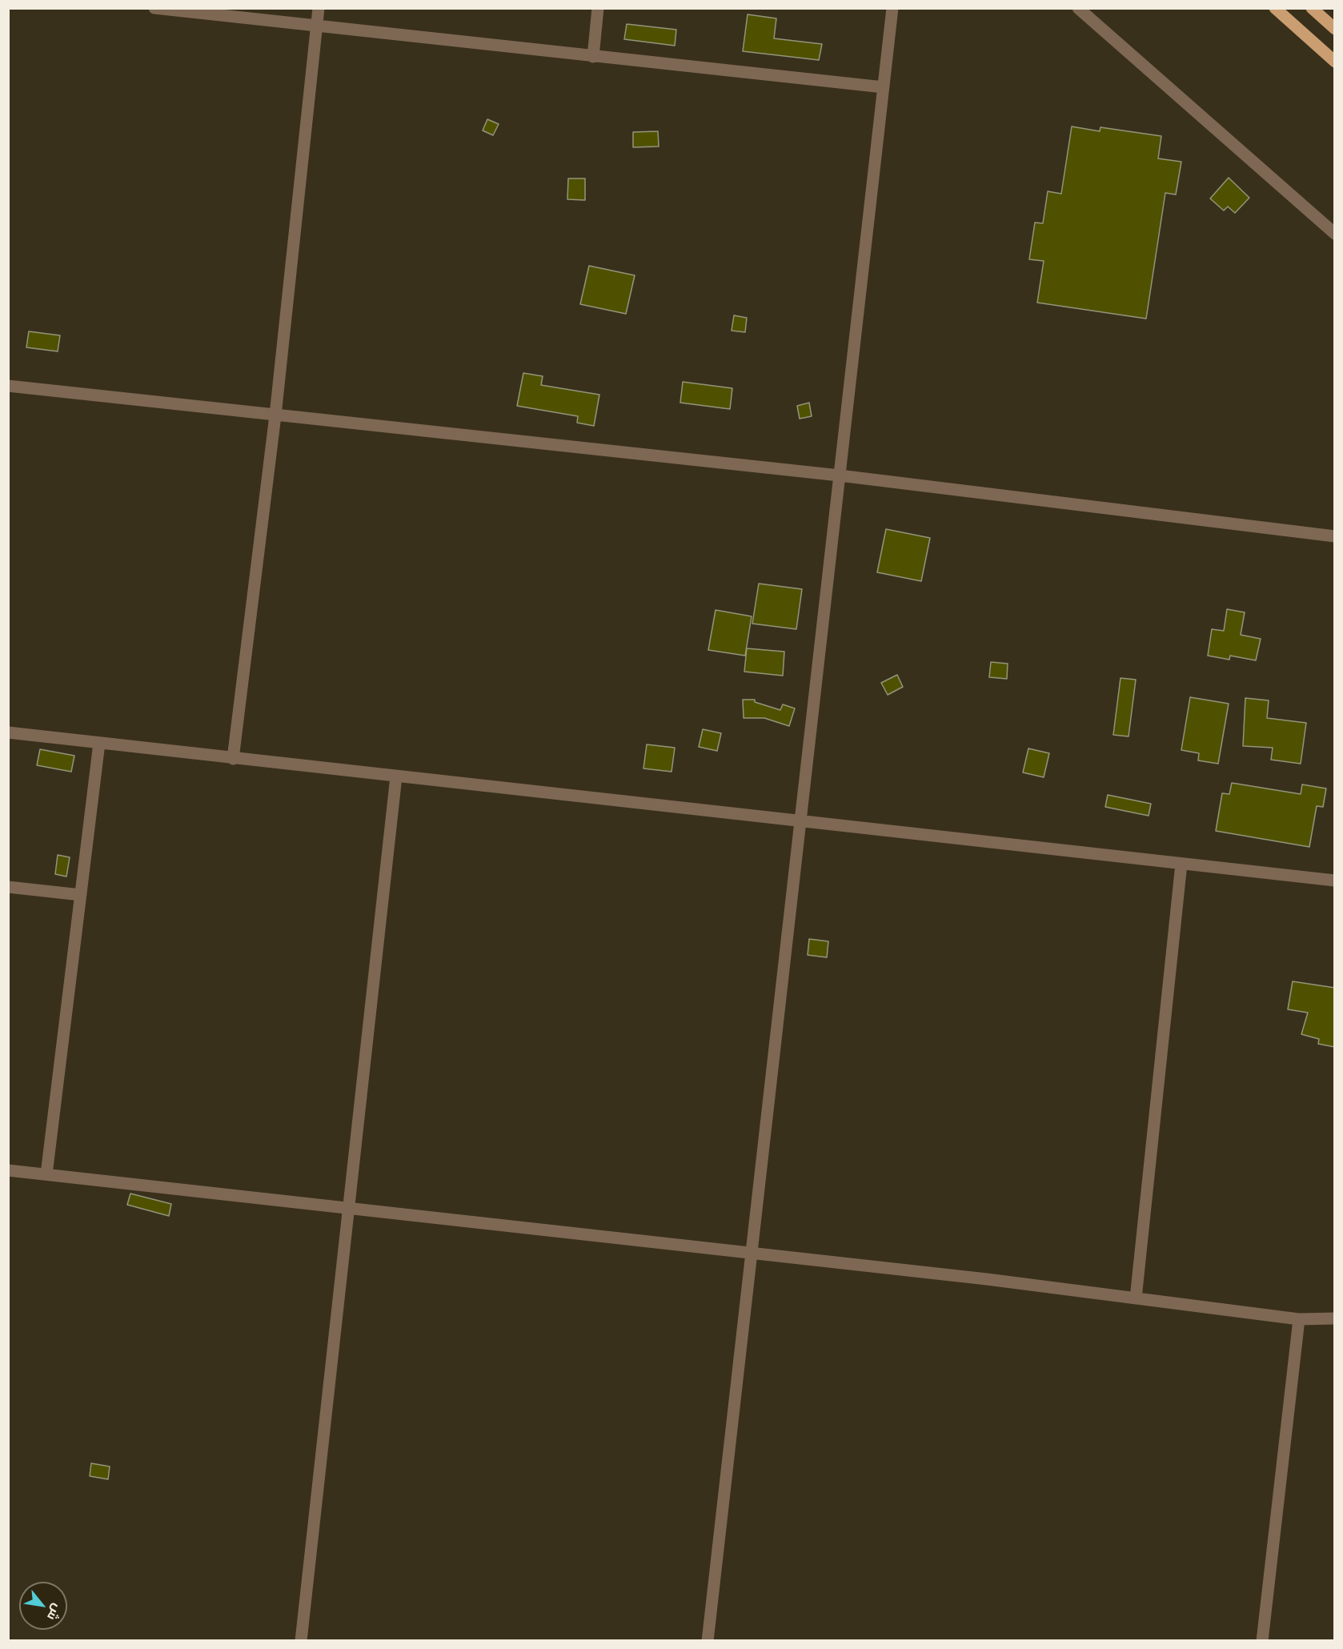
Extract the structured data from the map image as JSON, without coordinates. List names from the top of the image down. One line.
{"north":"bottom right"}
